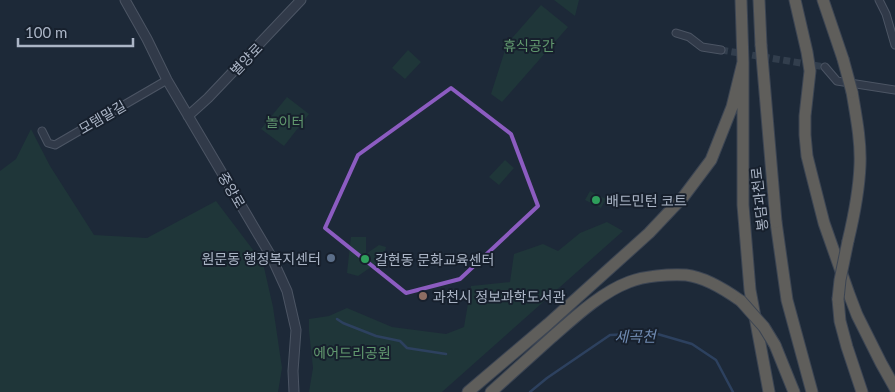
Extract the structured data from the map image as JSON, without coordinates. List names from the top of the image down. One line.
{"streets":{"highway":["봉담과천로"],"street":["별양로","모템말길","중앙로"]},"crossings":[["별양로","중앙로"],["모템말길","중앙로"]],"water":["세곡천"],"parks":["휴식공간","놀이터","에어드리공원"],"places":["배드민턴 코트","원문동 행정복지센터","갈현동 문화교육센터","과천시 정보과학도서관"],"scale_bar":"100 m"}
